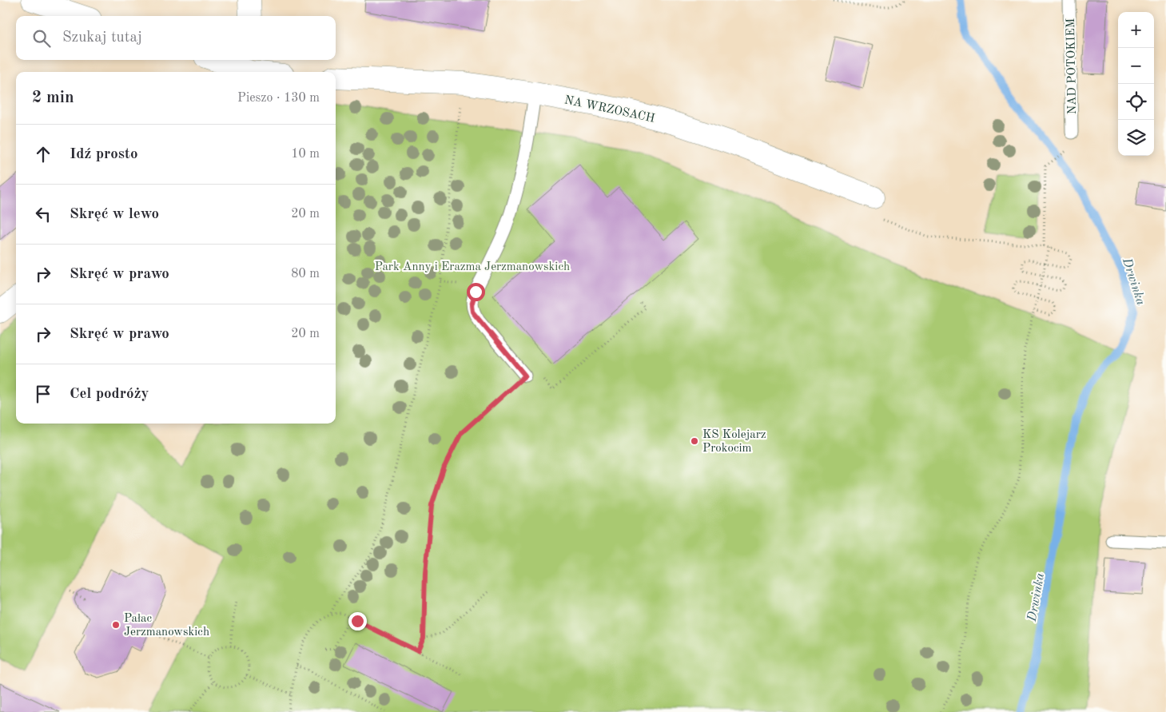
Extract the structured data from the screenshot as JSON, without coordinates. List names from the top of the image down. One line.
{"streets":{"street":["NA WRZOSACH"],"lane":["NAD POTOKIEM"]},"water":["Drwinka"],"parks":["Park Anny i Erazma Jerzmanowskich"],"places":["KS Kolejarz Prokocim","Pałac Jerzmanowskich"],"page":{"map_buttons":["+","−"],"search":"Szukaj tutaj","heading":["2 min","Pieszo · 130 m"],"list":[["Idź prosto","10 m"],["Skręć w lewo","20 m"],["Skręć w prawo","80 m"],["Skręć w prawo","20 m"],"Cel podróży"]}}
